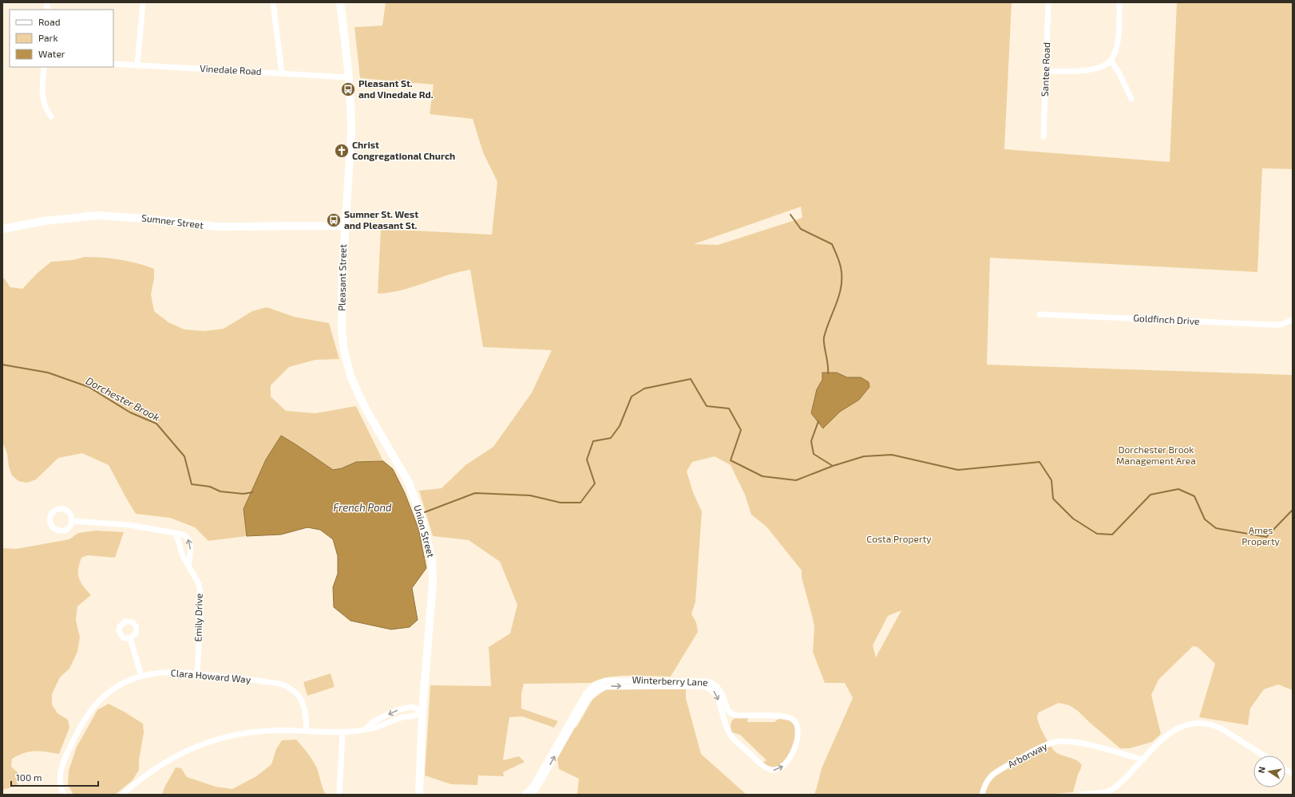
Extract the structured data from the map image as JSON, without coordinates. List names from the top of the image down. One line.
{"streets":{"main road":["Sumner Street","Pleasant Street","Union Street"],"street":["Santee Road","Vinedale Road","Goldfinch Drive","Emily Drive","Clara Howard Way","Winterberry Lane","Arborway"]},"crossings":[["Vinedale Road","Pleasant Street"],["Sumner Street","Pleasant Street"],["Pleasant Street","Union Street"],["Emily Drive","Clara Howard Way"]],"water":["Dorchester Brook","French Pond"],"parks":["Dorchester Brook Management Area","Ames Property","Costa Property"],"places":{"bus stop":["Pleasant St. and Vinedale Rd.","Sumner St. West and Pleasant St."],"church":["Christ Congregational Church"]},"legend":["Road","Park","Water"],"scale_bar":"100 m","north":"left"}
